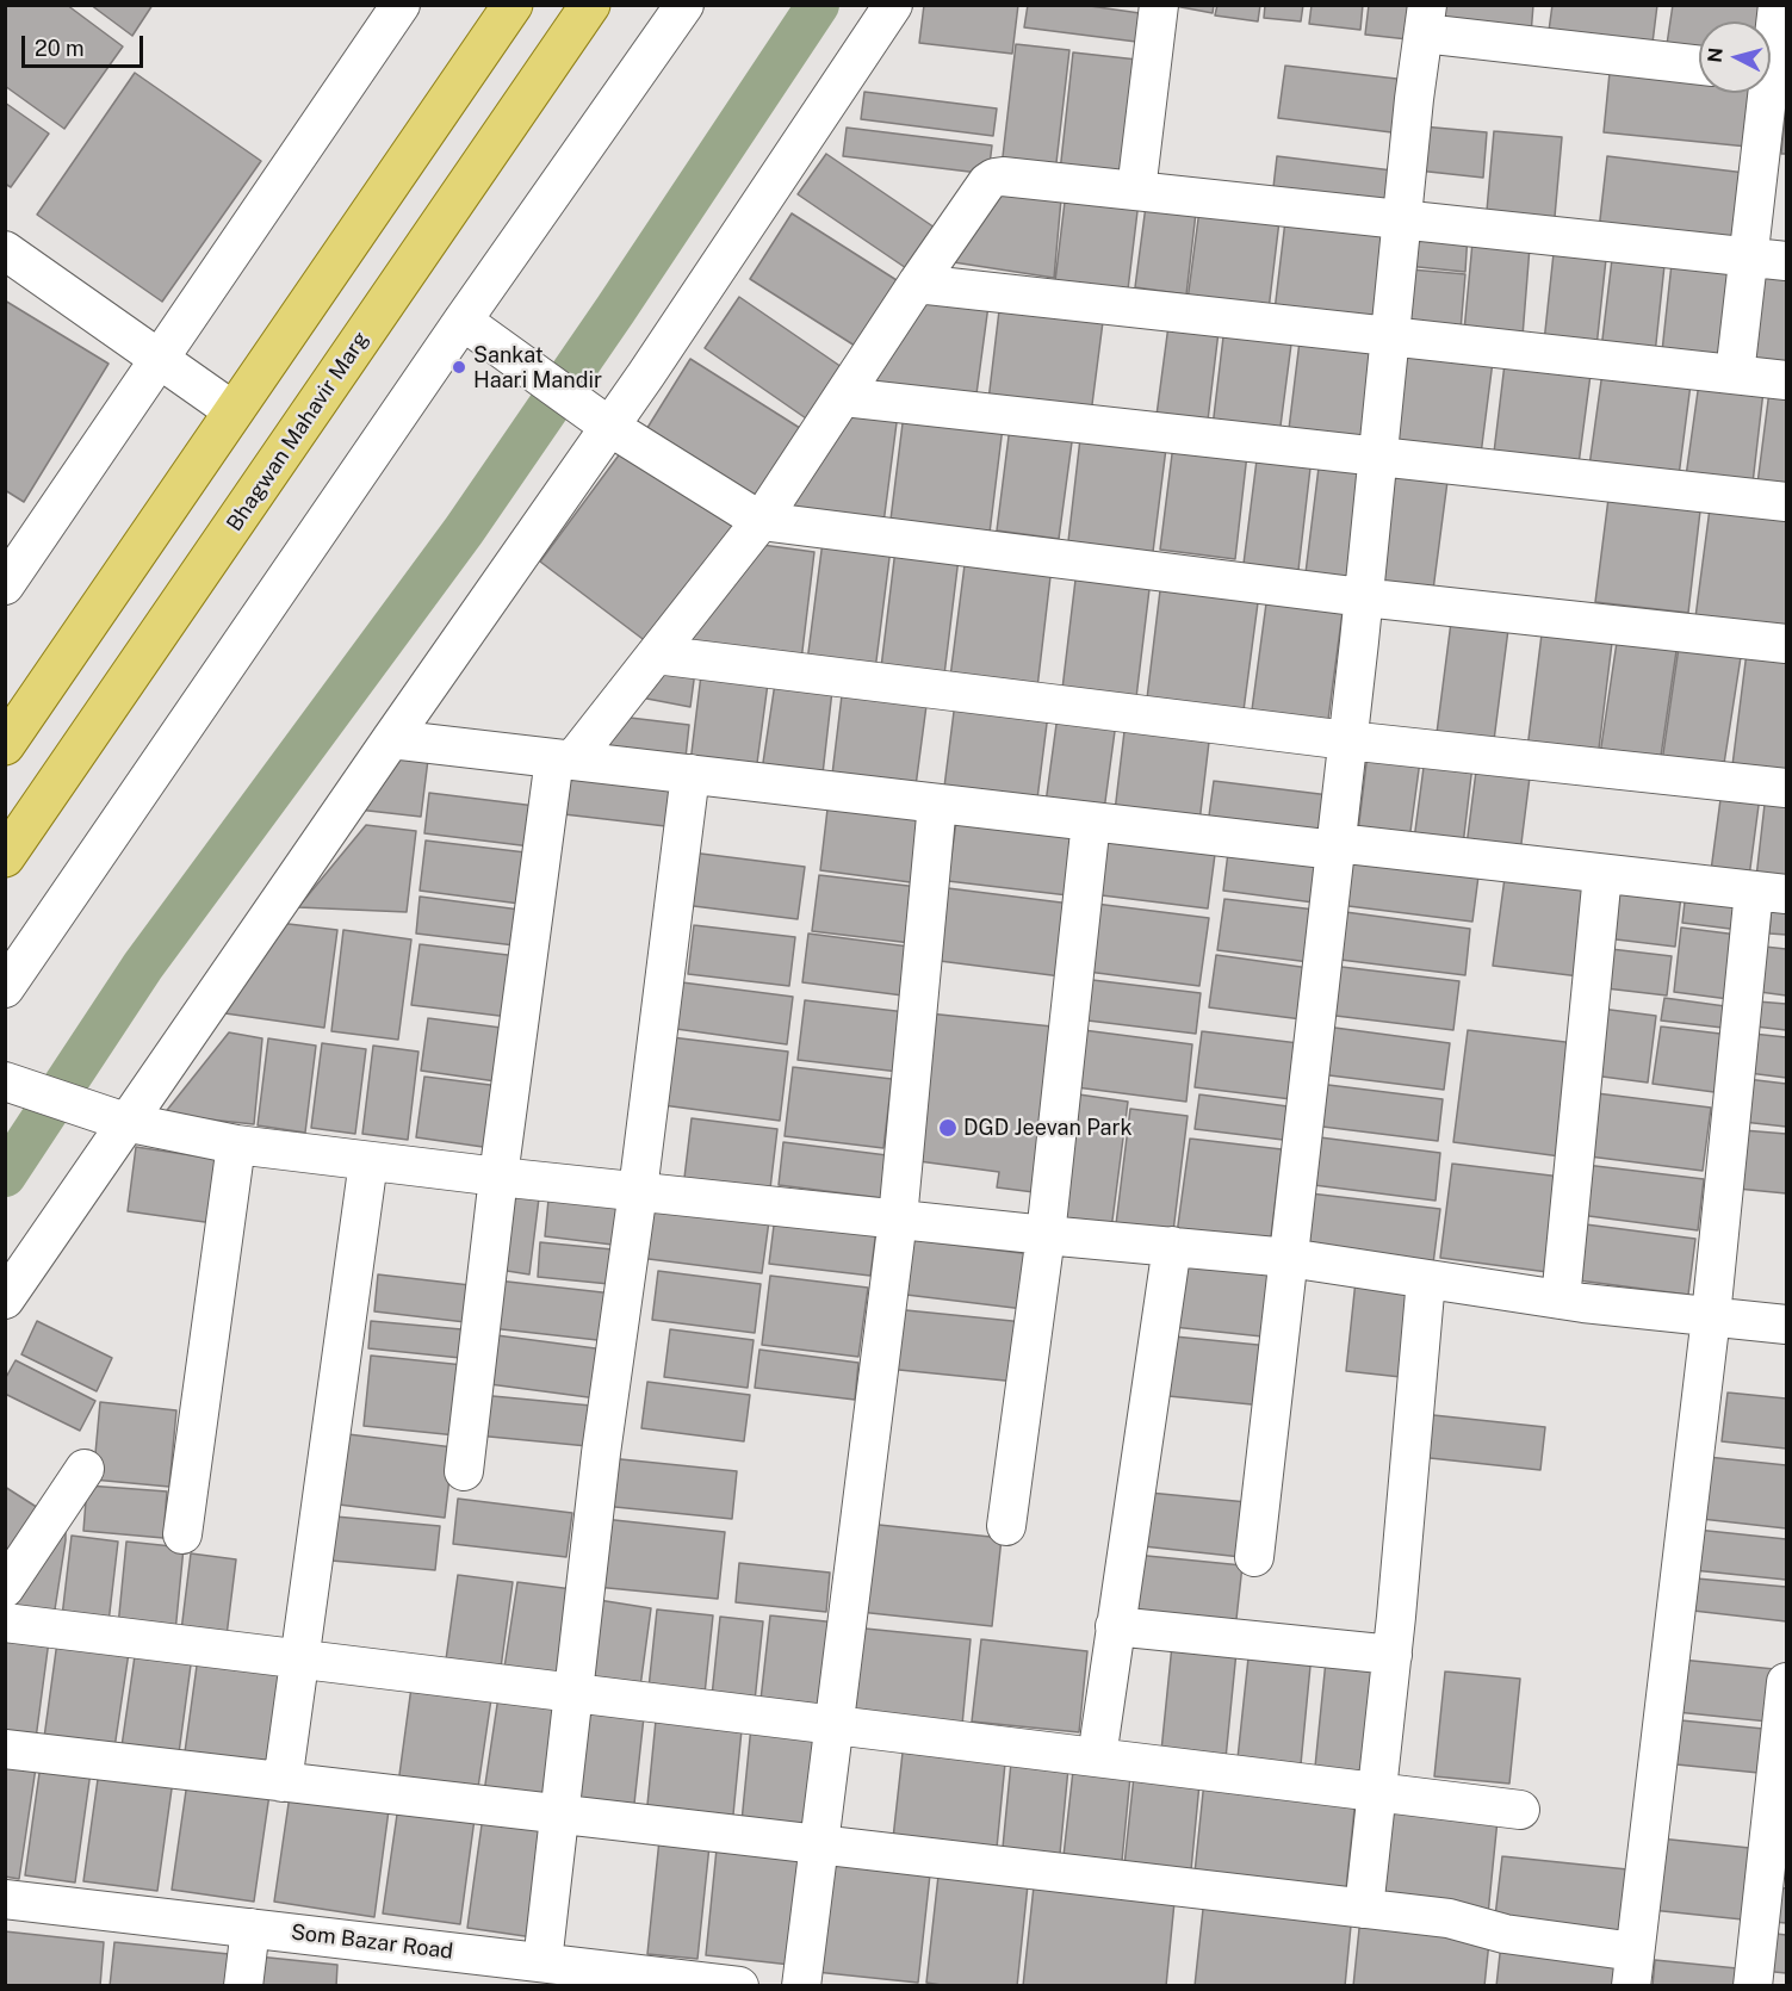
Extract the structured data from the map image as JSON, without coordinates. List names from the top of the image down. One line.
{"streets":{"main road":["Bhagwan Mahavir Marg"],"street":["Som Bazar Road"]},"places":["Sankat Haari Mandir","DGD Jeevan Park"],"scale_bar":"20 m","north":"left"}
